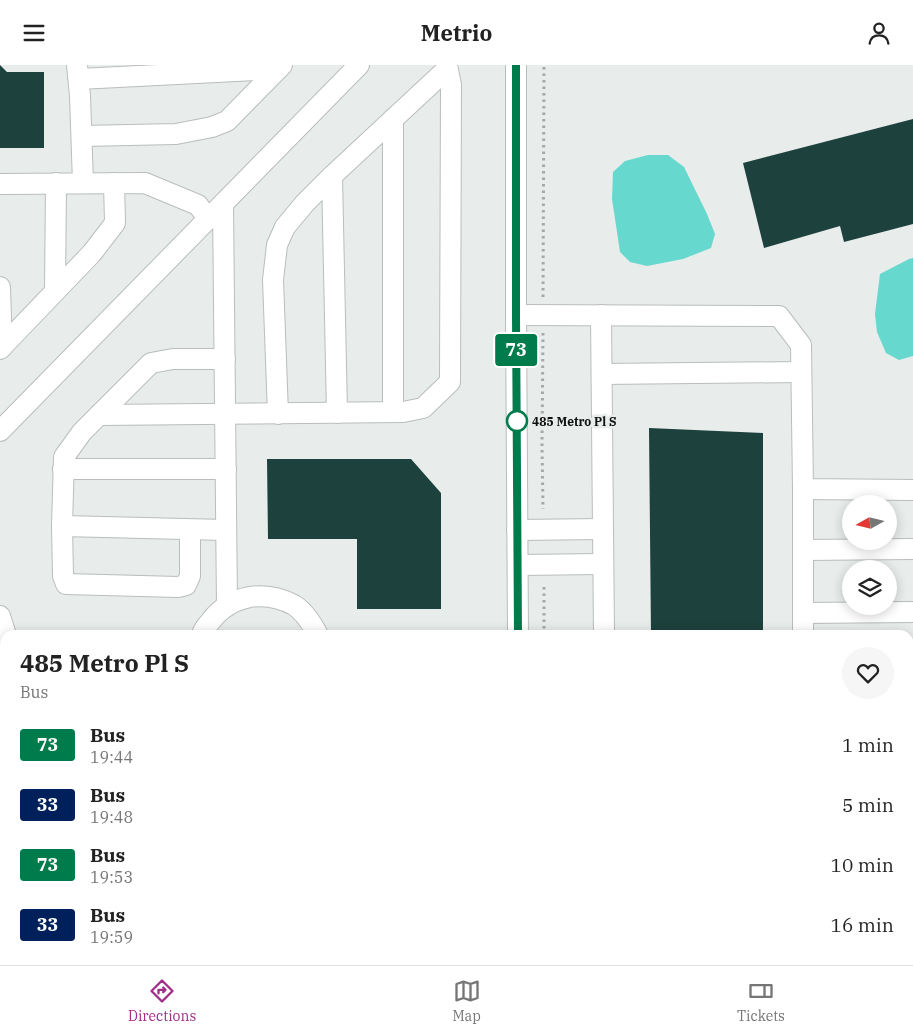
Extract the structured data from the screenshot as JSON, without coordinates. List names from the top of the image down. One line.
{"places":["485 Metro Pl S"],"lines":["bus line 73"],"north":"left","page":{"header":"Metrio","on_map":"73","heading":["485 Metro Pl S","Bus"],"list":[{"mark":"73","name":"Bus","note":"19:44","value":"1 min"},{"mark":"33","name":"Bus","note":"19:48","value":"5 min"},{"mark":"73","name":"Bus","note":"19:53","value":"10 min"},{"mark":"33","name":"Bus","note":"19:59","value":"16 min"}],"tabs":["Directions","Map","Tickets"]}}
